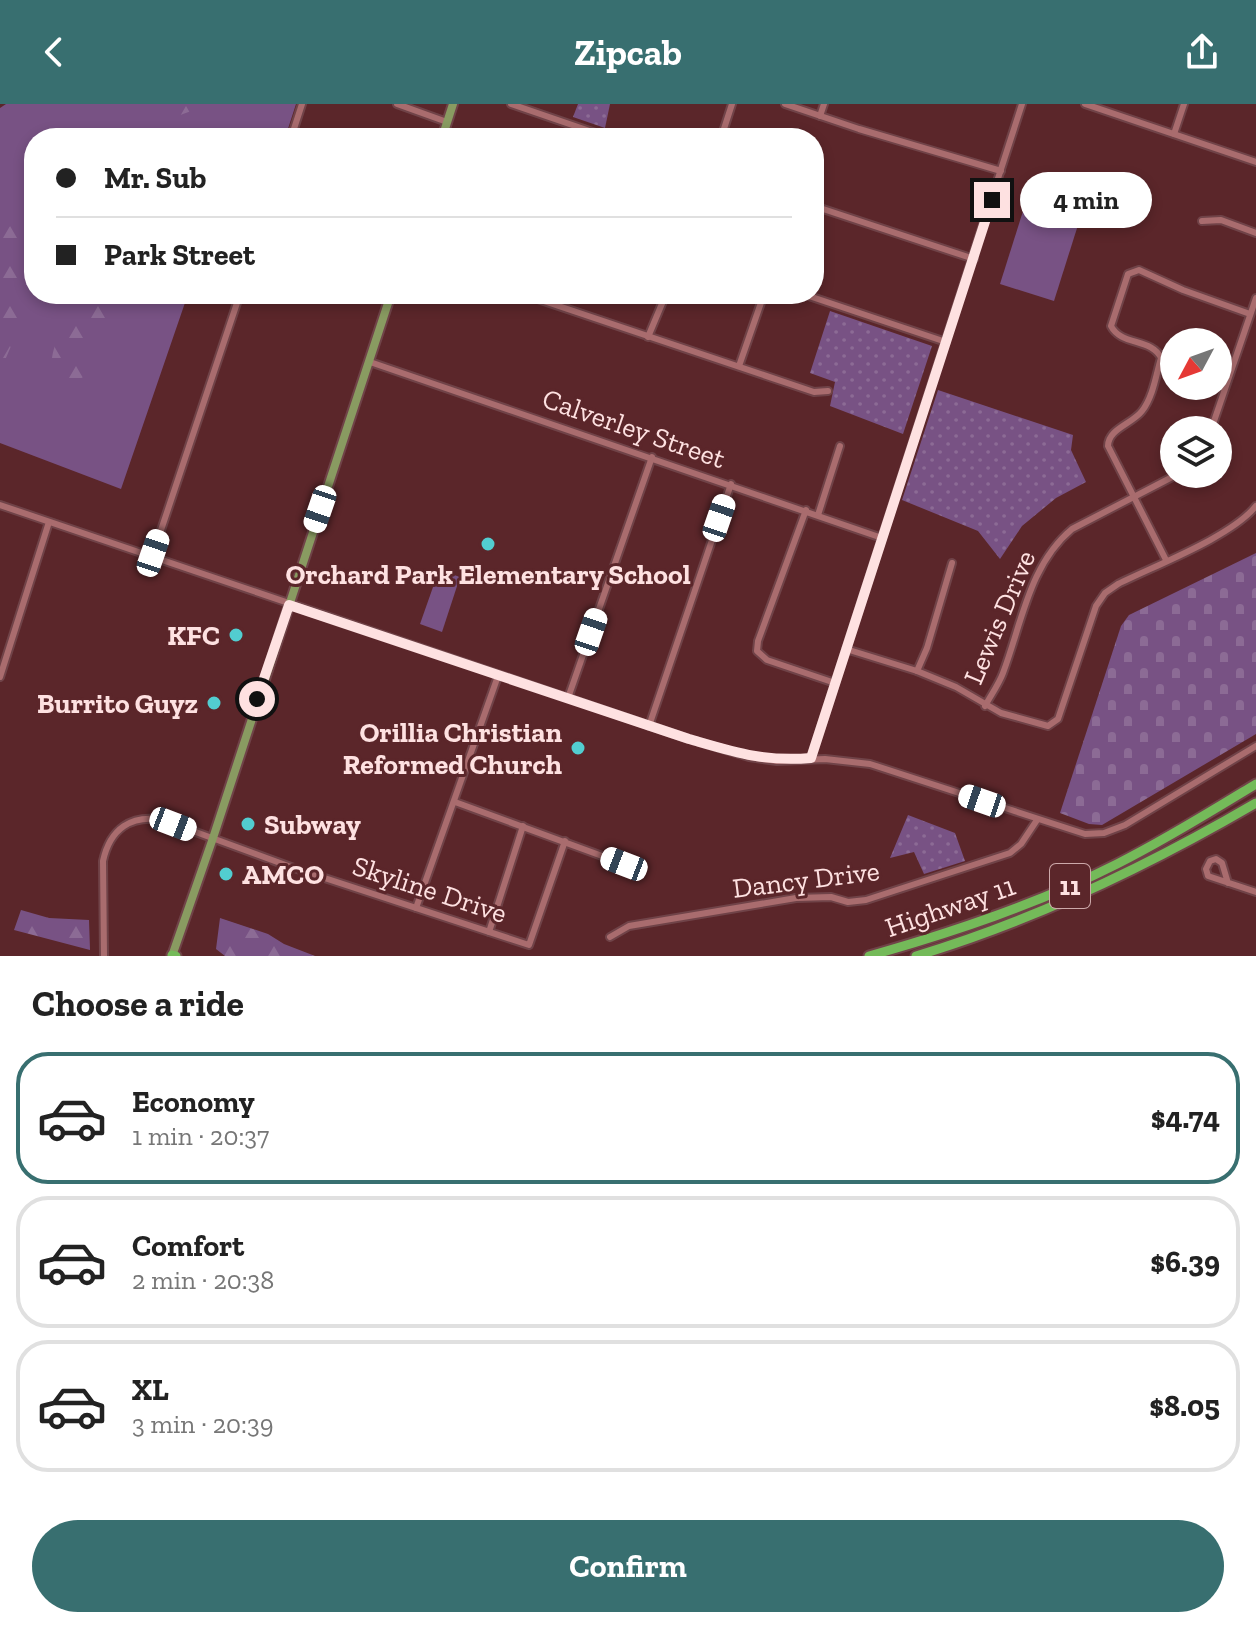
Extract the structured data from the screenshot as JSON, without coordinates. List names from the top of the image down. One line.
{"streets":{"highway":["11","Highway 11"],"street":["Calverley Street","Lewis Drive","Dancy Drive","Skyline Drive"]},"places":["Orchard Park Elementary School","KFC","Burrito Guyz","Orillia Christian Reformed Church","Subway","AMCO"],"north":"bottom left","page":{"header":"Zipcab","banner":["Mr. Sub","Park Street"],"bubble":"4 min","heading":"Choose a ride","list":[{"name":"Economy","note":"1 min · 20:37","value":"$4.74"},{"name":"Comfort","note":"2 min · 20:38","value":"$6.39"},{"name":"XL","note":"3 min · 20:39","value":"$8.05"}],"buttons":"Confirm"}}
